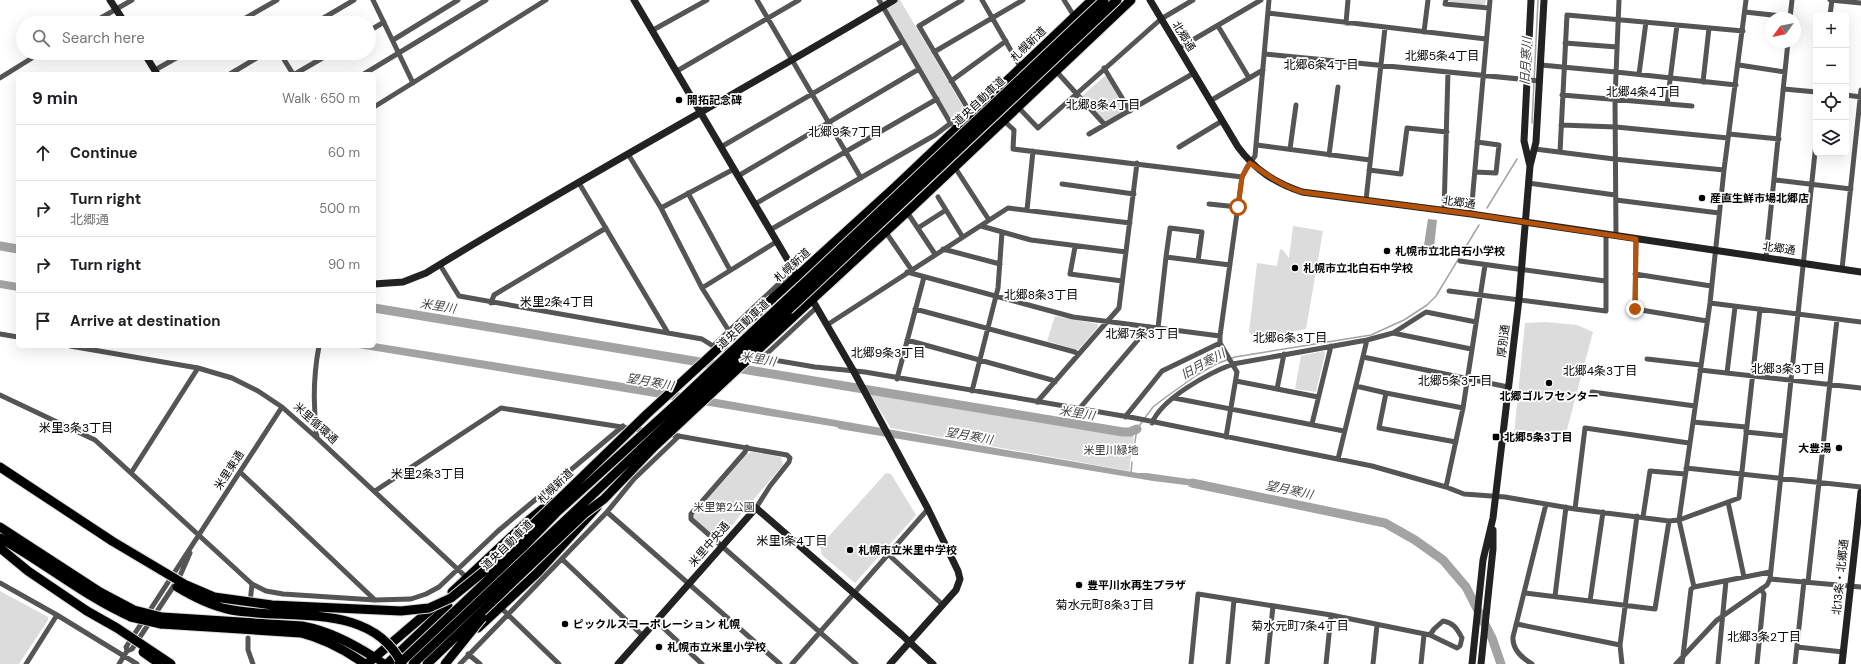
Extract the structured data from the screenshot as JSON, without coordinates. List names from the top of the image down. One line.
{"streets":{"highway":["札幌新道","道央自動車道"],"street":["北郷通","厚別通","米里循環通","米里東通","米里中央通","北13条・北郷通"]},"crossings":[["北郷通","厚別通"],["米里循環通","米里東通"]],"districts":["北郷5条4丁目","北郷6条4丁目","北郷4条4丁目","北郷8条4丁目","北郷9条7丁目","北郷8条3丁目","米里2条4丁目","北郷7条3丁目","北郷6条3丁目","北郷9条3丁目","北郷3条3丁目","北郷4条3丁目","北郷5条3丁目","米里3条3丁目","米里2条3丁目","米里1条4丁目","菊水元町8条3丁目","菊水元町7条4丁目","北郷3条2丁目"],"water":["旧月寒川","米里川","望月寒川"],"parks":["米里川緑地","米里第2公園"],"places":{"other":["開拓記念碑","産直生鮮市場北郷店","札幌市立北白石小学校","札幌市立北白石中学校","北郷ゴルフセンター","大豊湯","札幌市立米里中学校","豊平川水再生プラザ","ピックルスコーポレーション 札幌","札幌市立米里小学校"],"transit":["北郷5条3丁目"]},"north":"bottom left","page":{"map_buttons":["+","−"],"search":"Search here","heading":["9 min","Walk · 650 m"],"list":[["Continue","60 m"],["Turn right","北郷通","500 m"],["Turn right","90 m"],"Arrive at destination"]}}
